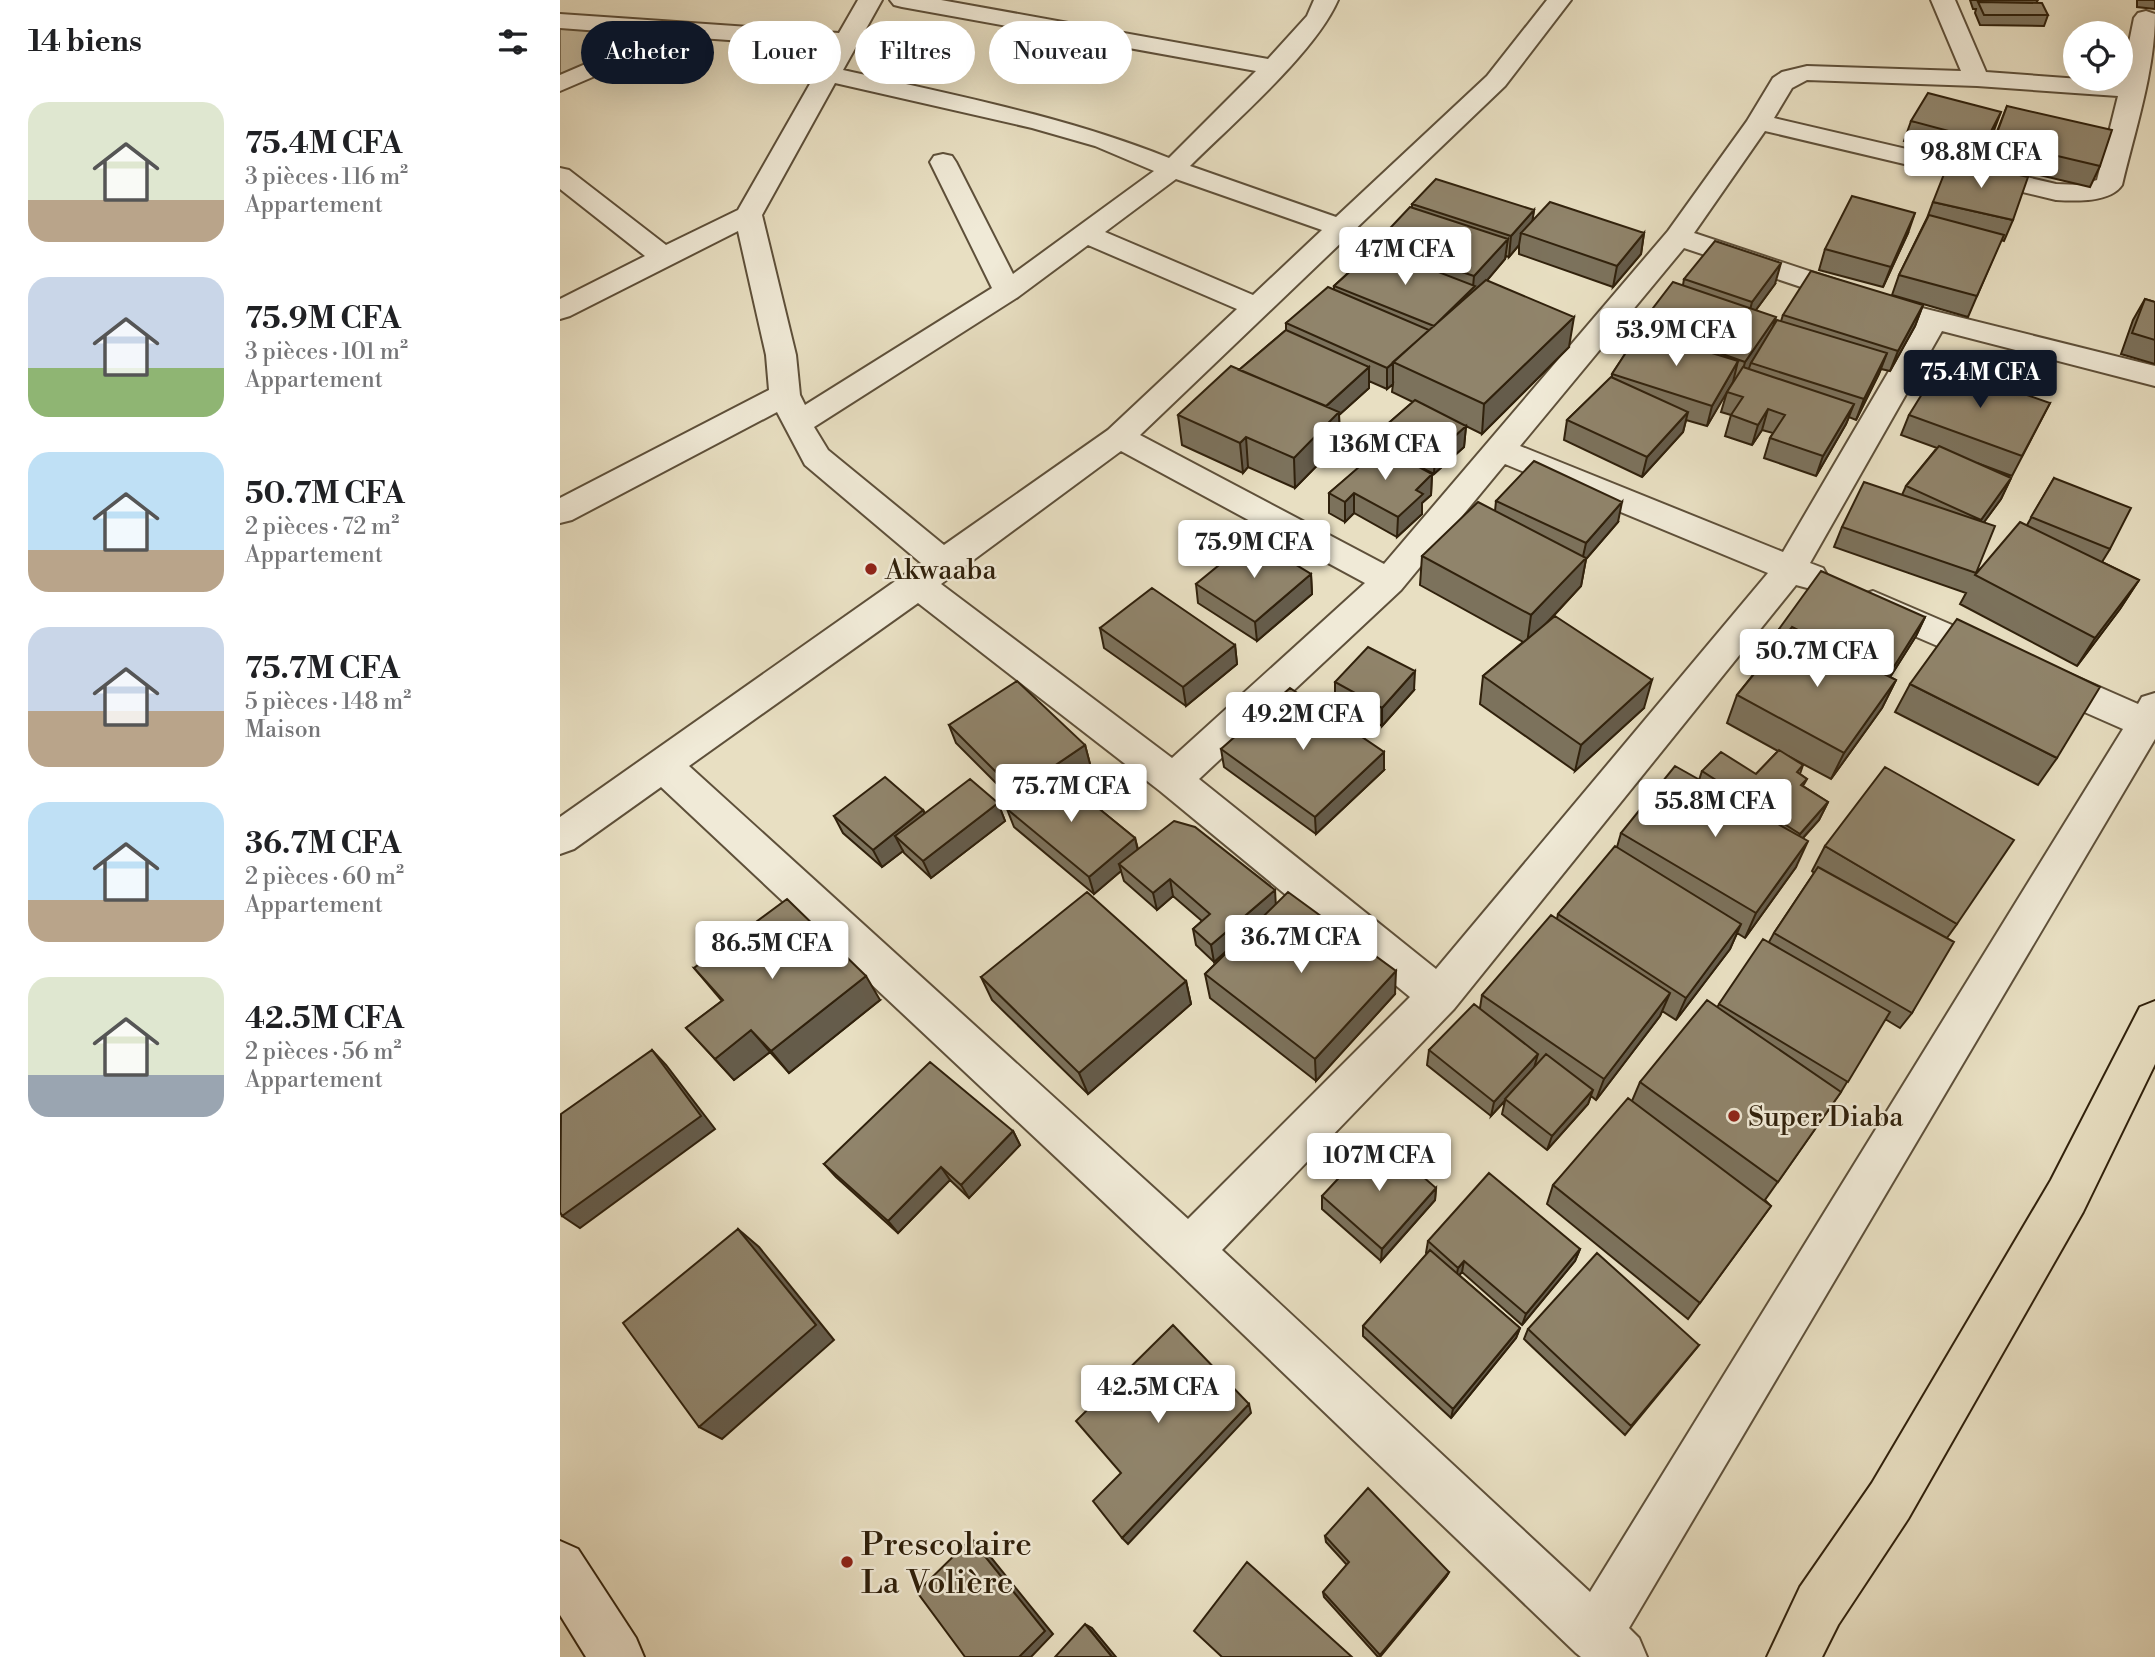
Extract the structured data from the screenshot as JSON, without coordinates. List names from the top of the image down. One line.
{"places":["Akwaaba","Super Diaba","Prescolaire La Volière"],"page":{"heading":"14 biens","chip":["Acheter","Louer","Filtres","Nouveau"],"list":[{"name":"75.4M CFA","note":"3 pièces · 116 m² · Appartement"},{"name":"75.9M CFA","note":"3 pièces · 101 m² · Appartement"},{"name":"50.7M CFA","note":"2 pièces · 72 m² · Appartement"},{"name":"75.7M CFA","note":"5 pièces · 148 m² · Maison"},{"name":"36.7M CFA","note":"2 pièces · 60 m² · Appartement"},{"name":"42.5M CFA","note":"2 pièces · 56 m² · Appartement"}],"price":["98.8M CFA","47M CFA","53.9M CFA","75.4M CFA","136M CFA","75.9M CFA","50.7M CFA","49.2M CFA","75.7M CFA","55.8M CFA","36.7M CFA","86.5M CFA","107M CFA","42.5M CFA"]}}
